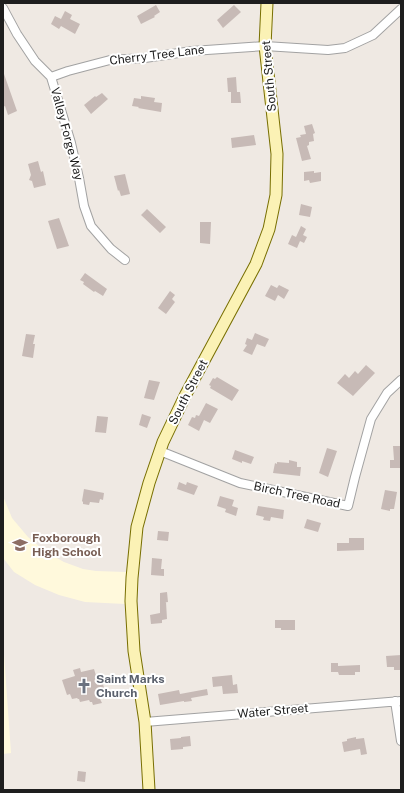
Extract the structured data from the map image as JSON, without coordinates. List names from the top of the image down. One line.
{"streets":{"main road":["South Street"],"street":["Cherry Tree Lane","Valley Forge Way","Birch Tree Road","Water Street"]},"crossings":[["Cherry Tree Lane","South Street"],["Cherry Tree Lane","Valley Forge Way"],["South Street","Birch Tree Road"],["South Street","Water Street"]],"places":{"school or university":["Foxborough High School"],"church":["Saint Marks Church"]}}
